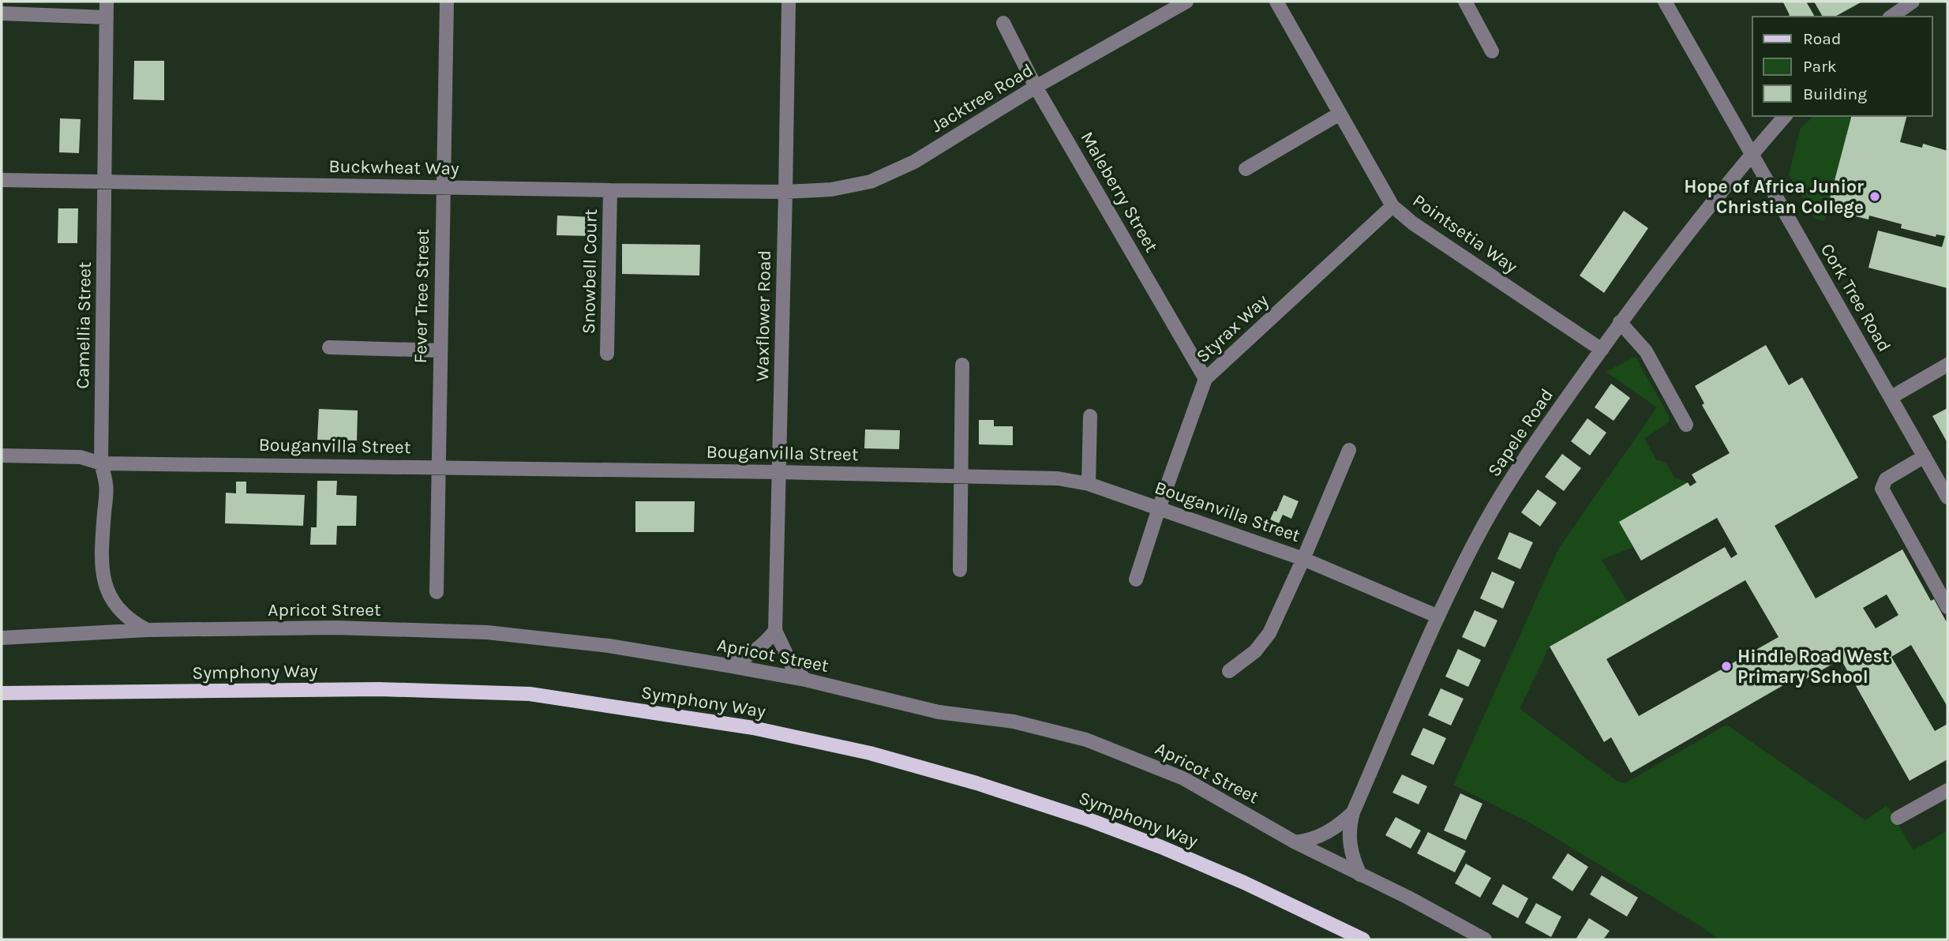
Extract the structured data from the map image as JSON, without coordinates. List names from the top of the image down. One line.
{"streets":{"main road":["Symphony Way"],"street":["Jacktree Road","Buckwheat Way","Maleberry Street","Pointsetia Way","Snowbell Court","Fever Tree Street","Cork Tree Road","Waxflower Road","Camellia Street","Styrax Way","Sapele Road","Bouganvilla Street","Apricot Street"]},"crossings":[["Jacktree Road","Buckwheat Way"],["Jacktree Road","Maleberry Street"],["Jacktree Road","Waxflower Road"],["Buckwheat Way","Snowbell Court"],["Buckwheat Way","Fever Tree Street"],["Buckwheat Way","Waxflower Road"],["Buckwheat Way","Camellia Street"],["Maleberry Street","Styrax Way"],["Pointsetia Way","Styrax Way"],["Pointsetia Way","Sapele Road"],["Fever Tree Street","Bouganvilla Street"],["Cork Tree Road","Sapele Road"],["Waxflower Road","Bouganvilla Street"],["Waxflower Road","Apricot Street"],["Camellia Street","Bouganvilla Street"],["Camellia Street","Apricot Street"],["Styrax Way","Bouganvilla Street"],["Sapele Road","Bouganvilla Street"],["Sapele Road","Apricot Street"]],"places":["Hope of Africa Junior Christian College","Hindle Road West Primary School"],"legend":["Road","Park","Building"]}
